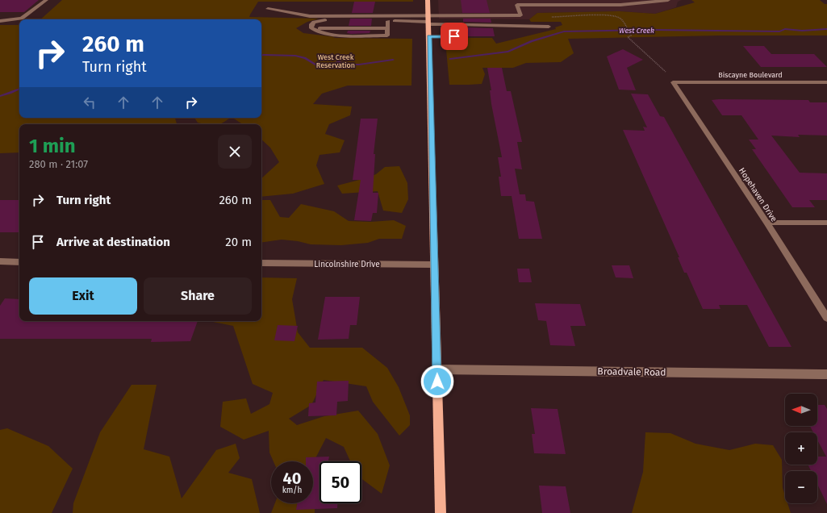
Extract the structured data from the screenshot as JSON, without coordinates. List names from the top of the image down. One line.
{"streets":{"street":["Biscayne Boulevard","Hopehaven Drive","Lincolnshire Drive","Broadvale Road"]},"crossings":[["Biscayne Boulevard","Hopehaven Drive"]],"water":["West Creek"],"parks":["West Creek Reservation"],"north":"left","page":{"turn":["260 m","Turn right"],"heading":["1 min","280 m · 21:07"],"list":[{"name":"Turn right","value":"260 m"},{"name":"Arrive at destination","value":"20 m"}],"buttons":["Exit","Share"],"map_buttons":["+","−"],"speed":"40 km/h","limit":"50"}}
